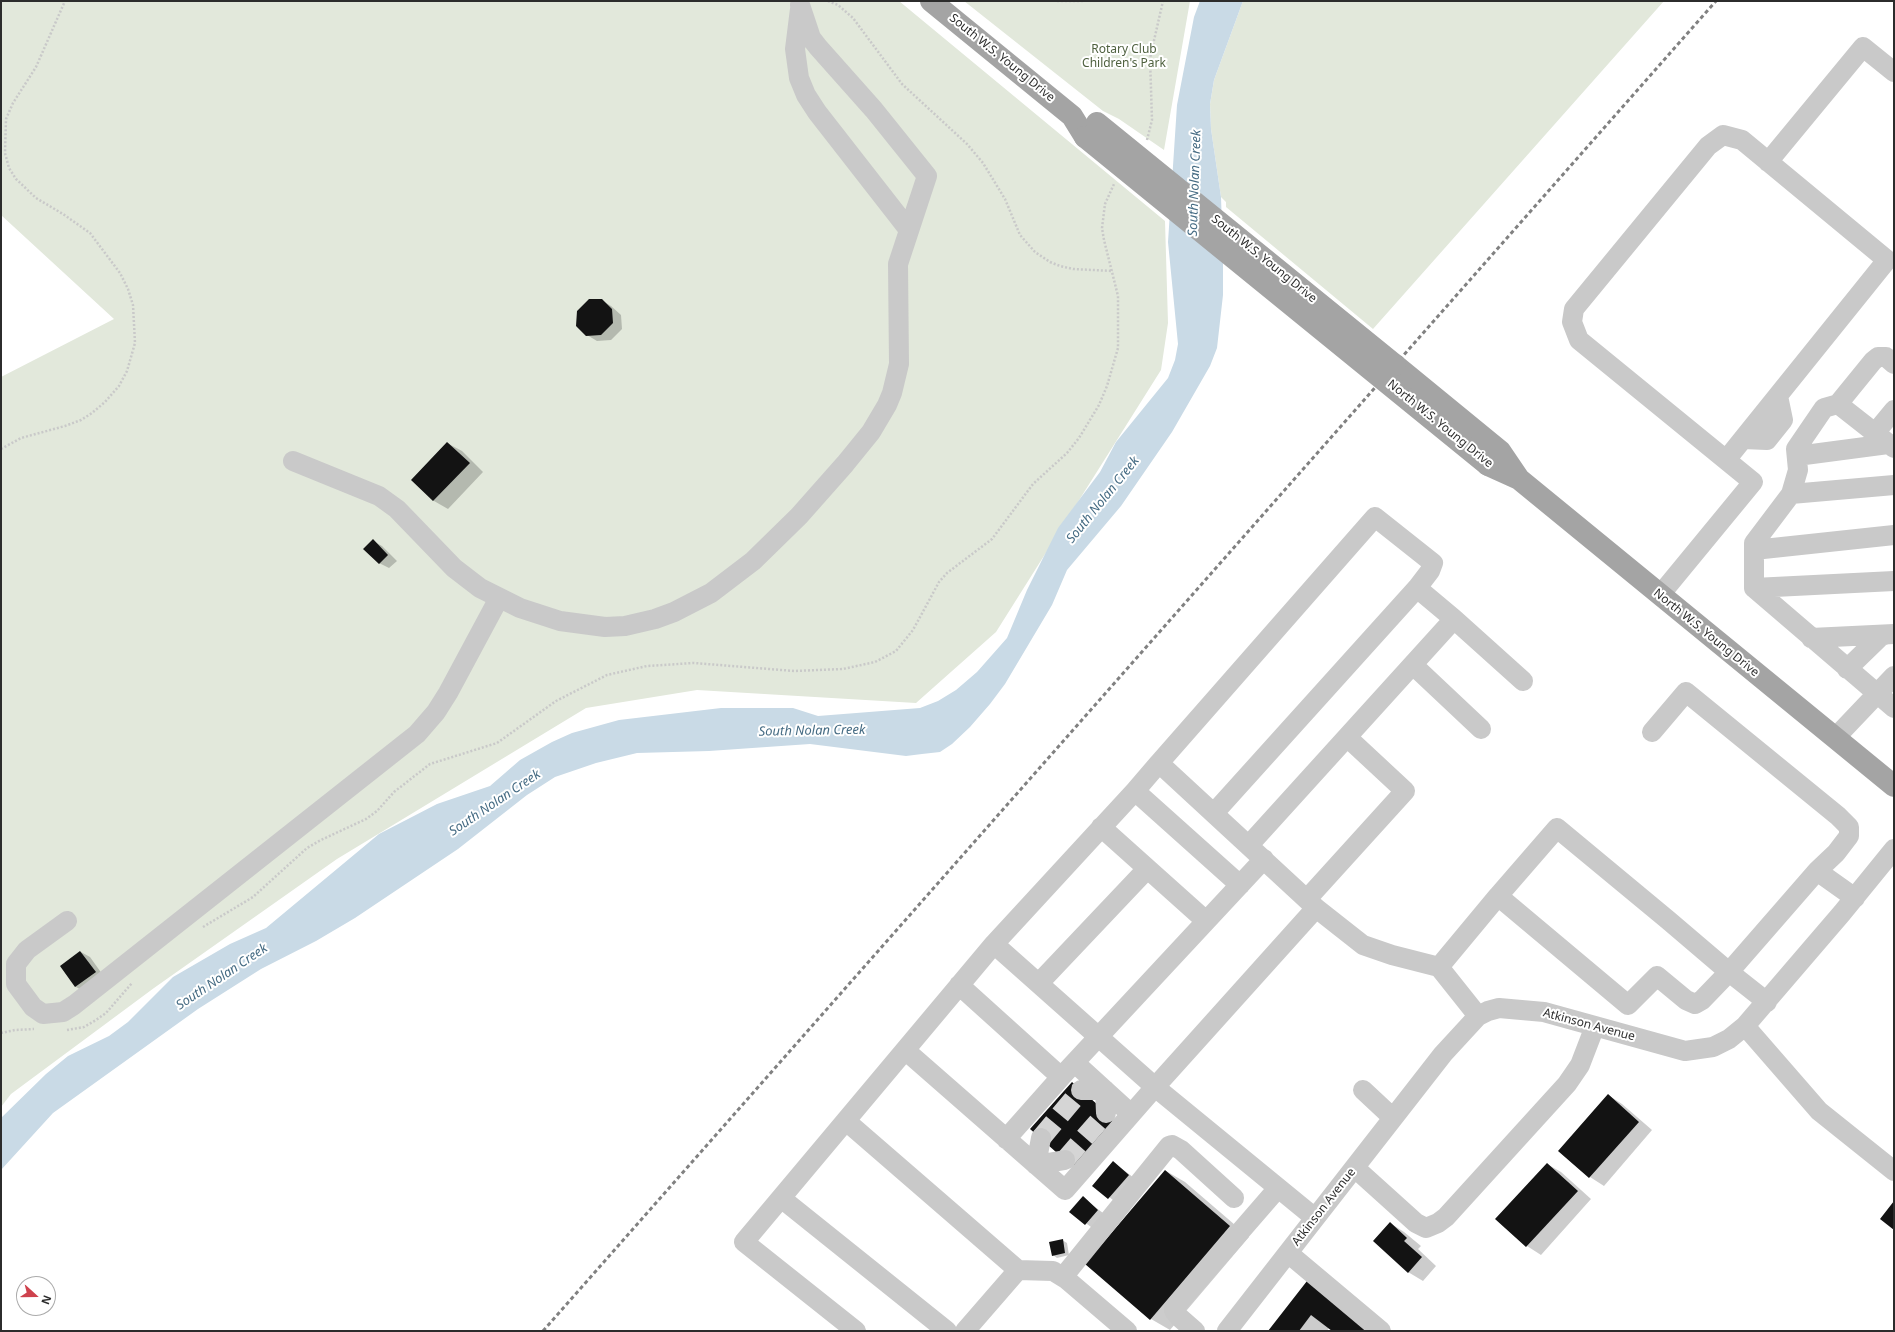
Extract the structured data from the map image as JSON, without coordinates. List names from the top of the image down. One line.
{"streets":{"main road":["South W.S. Young Drive","North W.S. Young Drive"],"street":["Atkinson Avenue"]},"crossings":[["South W.S. Young Drive","North W.S. Young Drive"]],"water":["South Nolan Creek"],"parks":["Rotary Club Children's Park"],"north":"right"}
